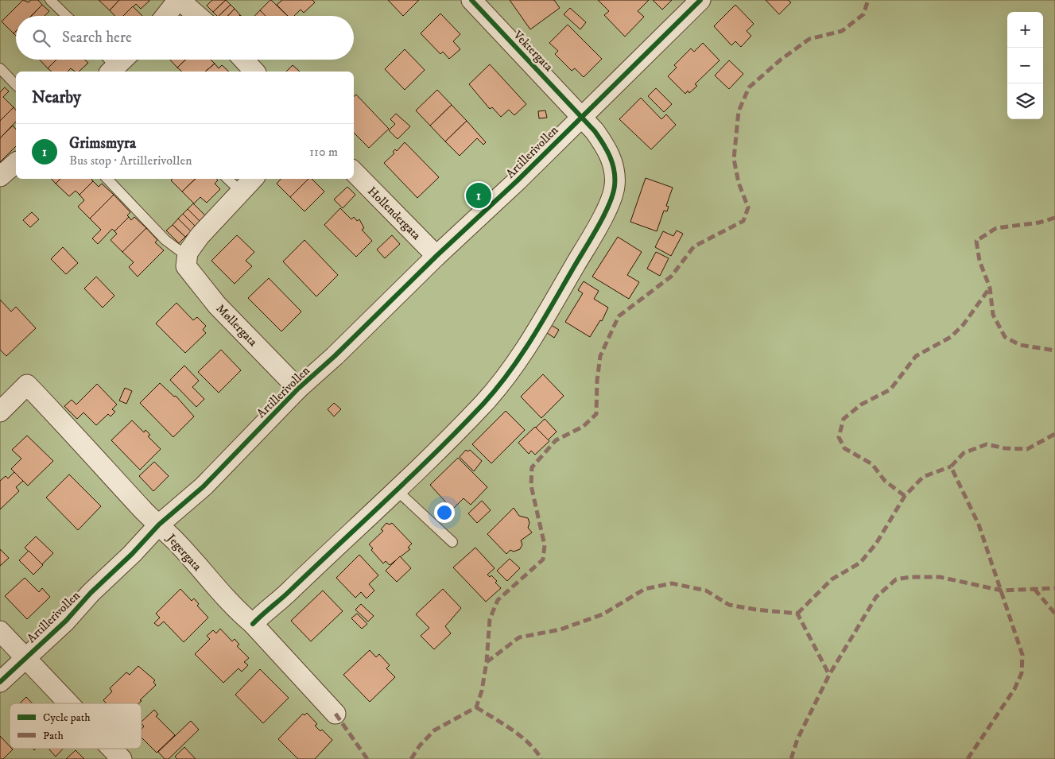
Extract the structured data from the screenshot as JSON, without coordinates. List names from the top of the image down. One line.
{"streets":{"street":["Vektergata","Artillerivollen","Hollendergata","Møllergata","Jegergata"]},"crossings":[["Vektergata","Artillerivollen"],["Artillerivollen","Hollendergata"],["Artillerivollen","Møllergata"],["Artillerivollen","Jegergata"]],"legend":["Cycle path","Path"],"page":{"map_buttons":["+","−"],"search":"Search here","heading":"Nearby","list":[{"mark":"1","name":"Grimsmyra","note":"Bus stop · Artillerivollen","value":"110 m"}],"pins":"1"}}
